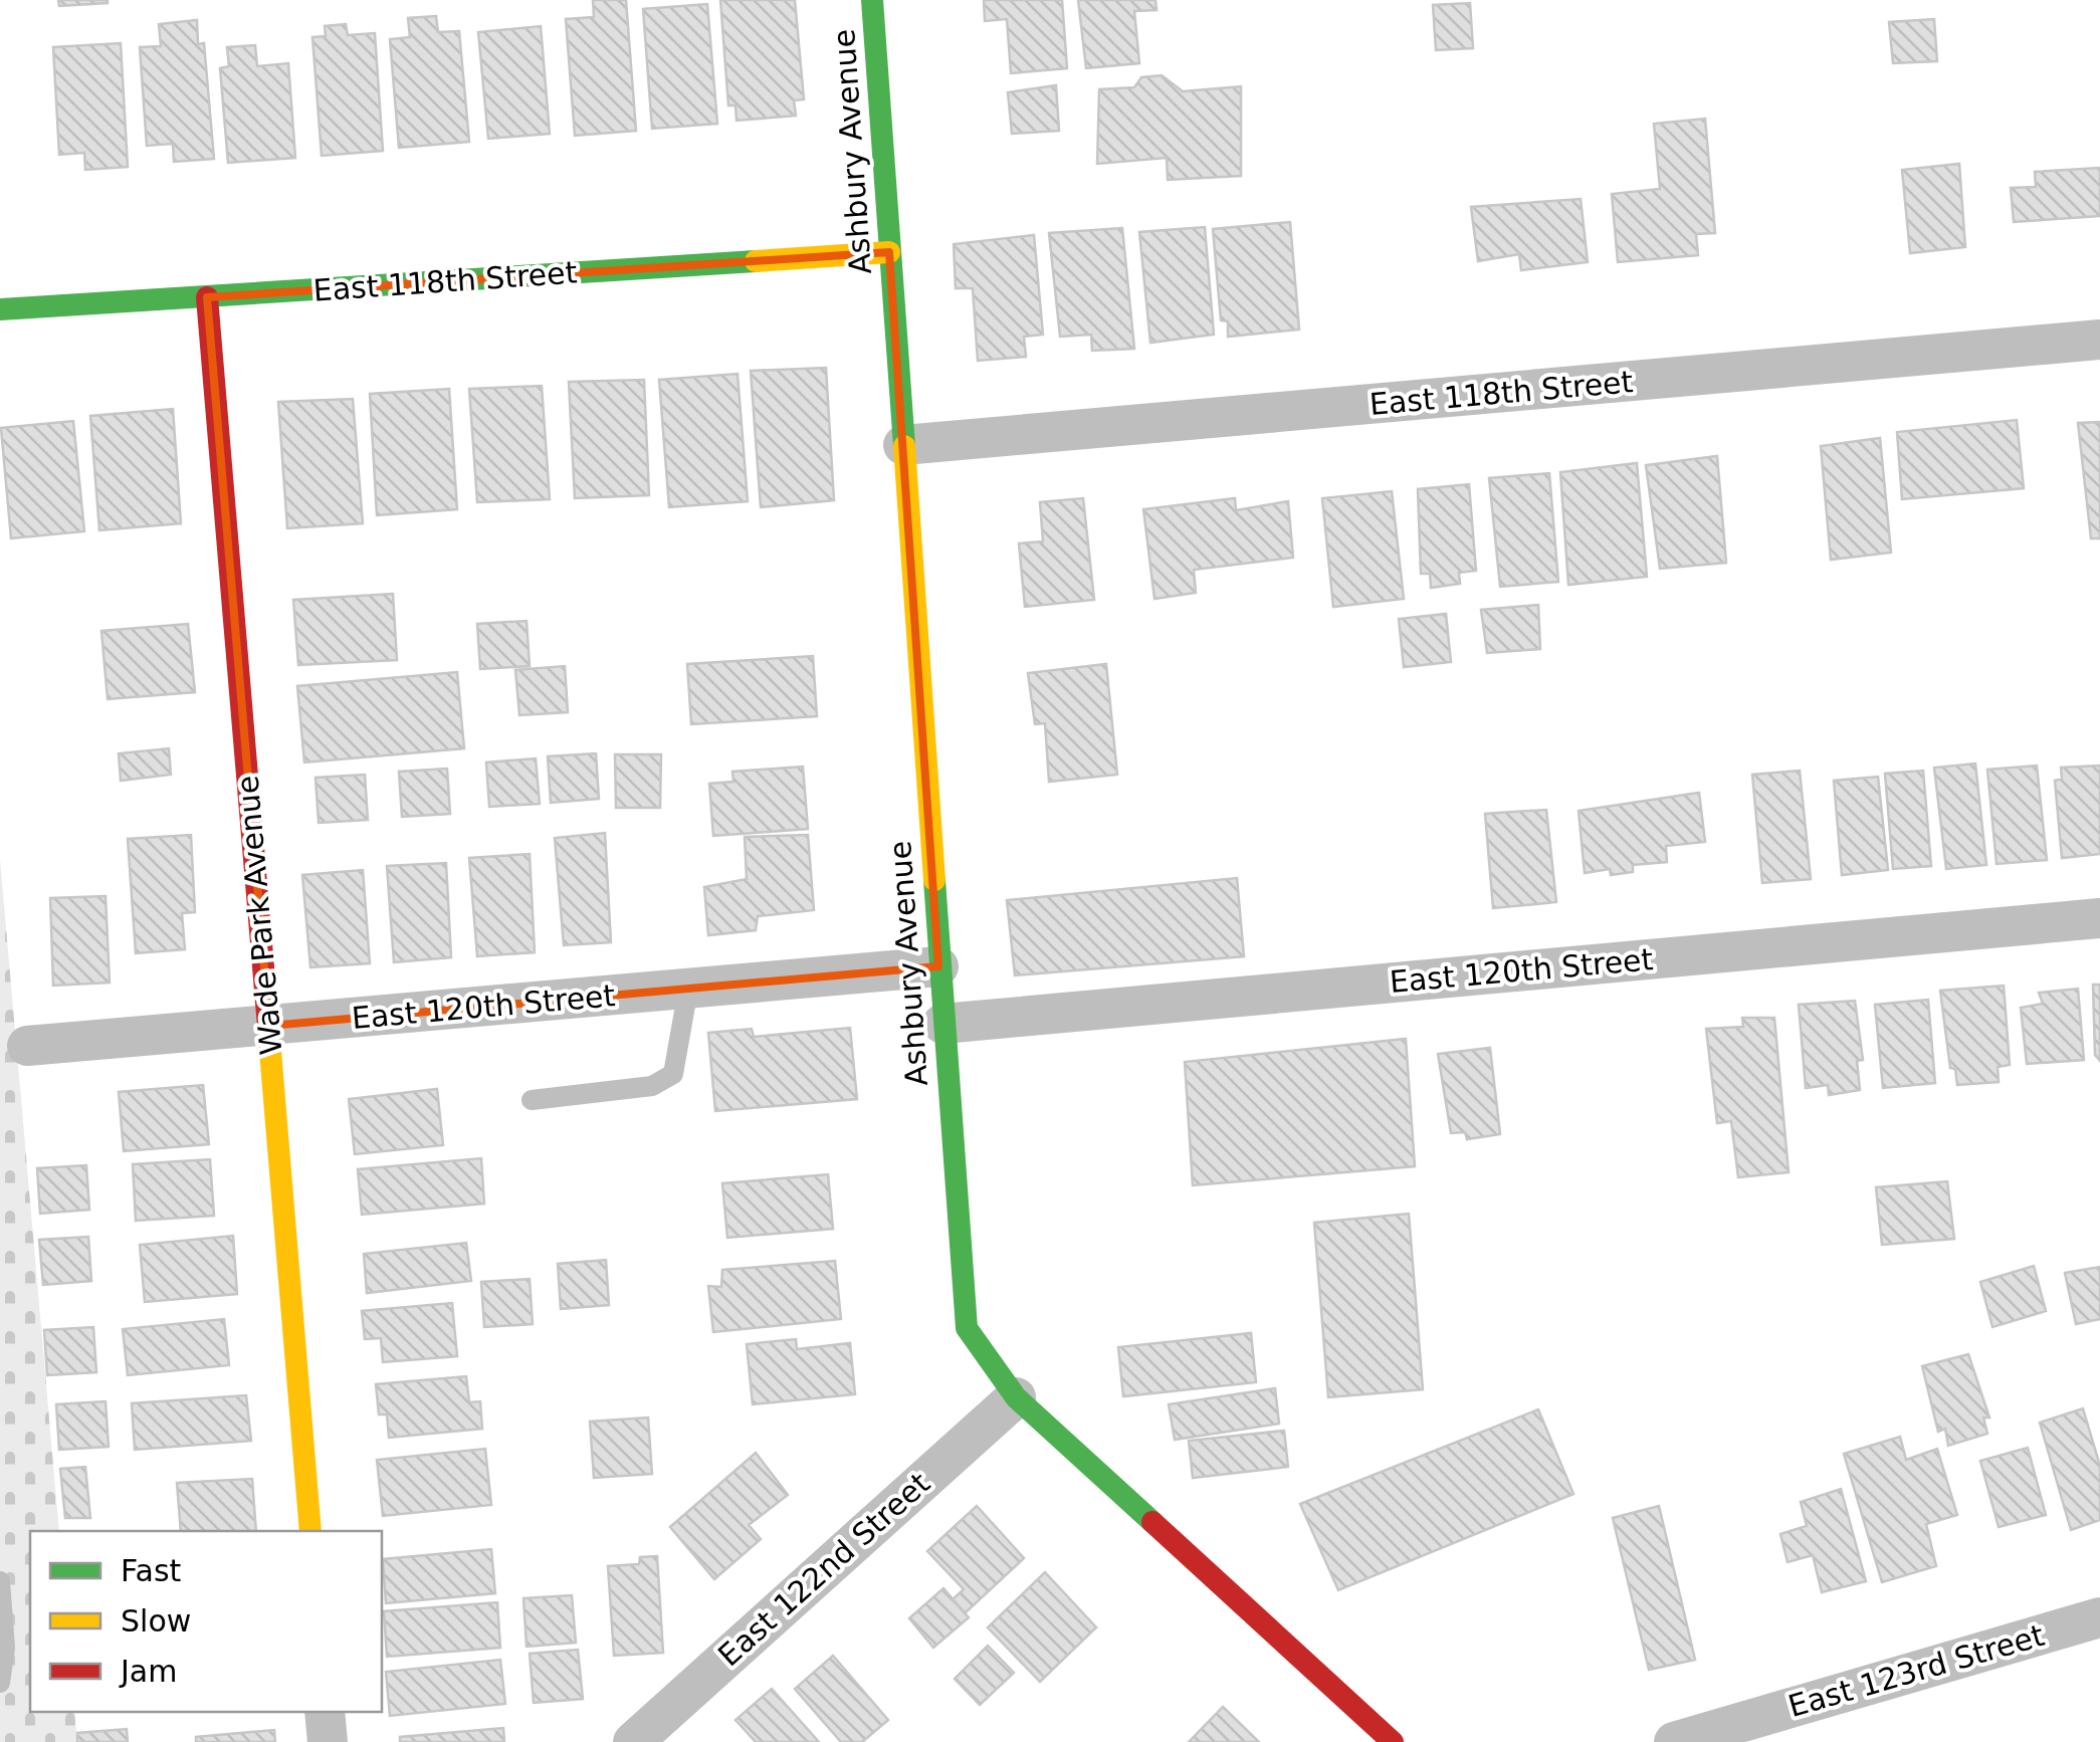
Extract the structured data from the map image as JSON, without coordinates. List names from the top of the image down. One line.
{"streets":{"street":["Ashbury Avenue","East 118th Street","Wade Park Avenue","East 120th Street","East 122nd Street","East 123rd Street"]},"crossings":[["Ashbury Avenue","East 118th Street"],["Ashbury Avenue","East 120th Street"],["Ashbury Avenue","East 122nd Street"],["East 118th Street","Wade Park Avenue"],["Wade Park Avenue","East 120th Street"]],"legend":["Fast","Slow","Jam"]}
